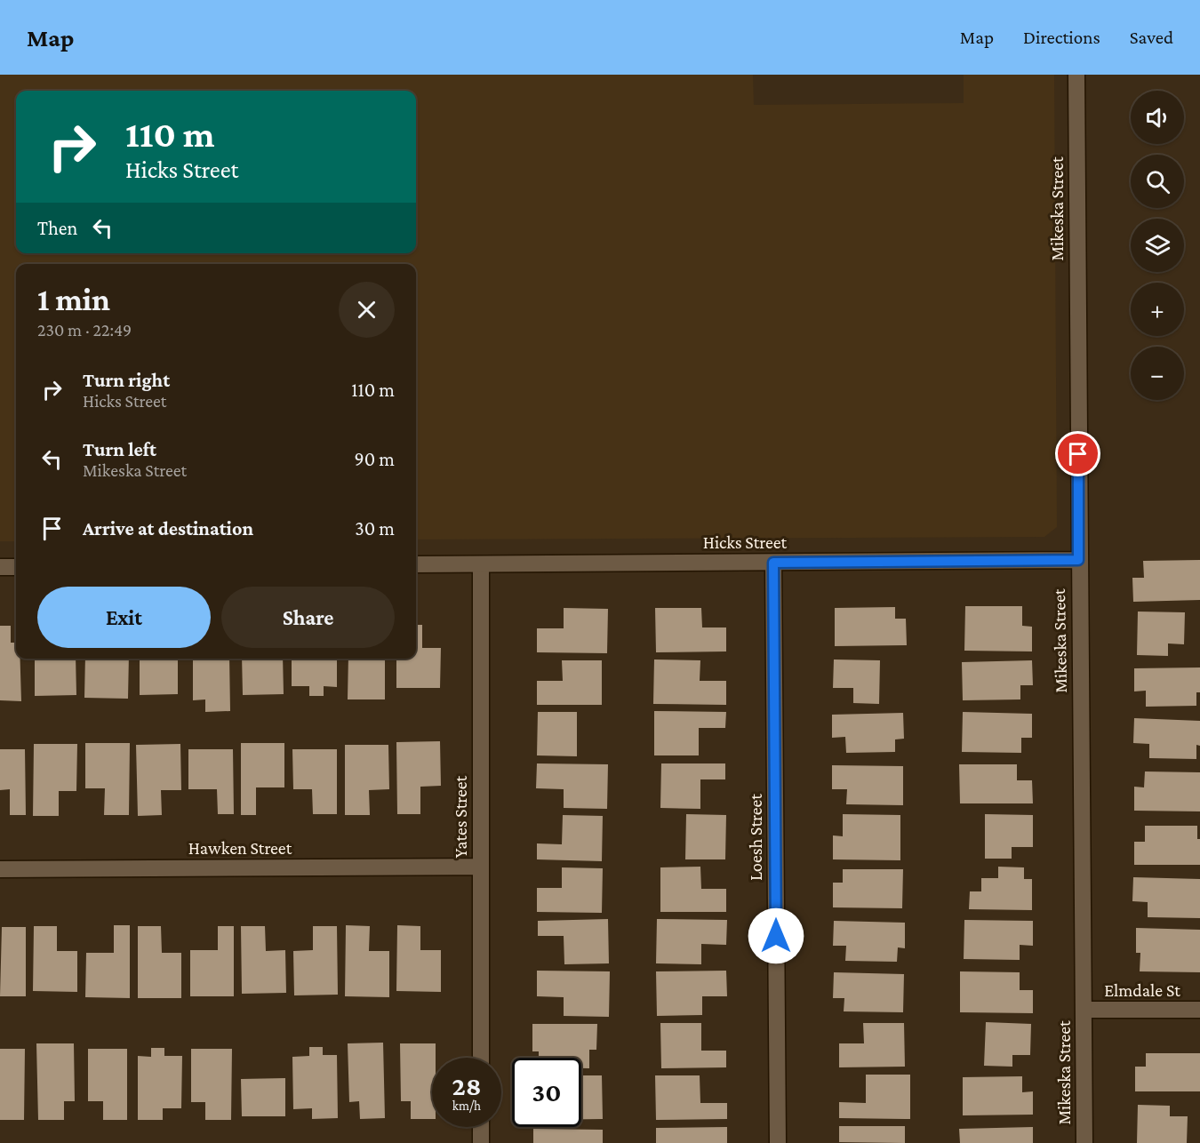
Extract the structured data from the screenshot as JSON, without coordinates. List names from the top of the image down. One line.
{"streets":{"street":["Mikeska Street","Hicks Street","Yates Street","Loesh Street","Hawken Street","Elmdale St"]},"crossings":[["Mikeska Street","Hicks Street"],["Mikeska Street","Elmdale St"],["Hicks Street","Yates Street"],["Hicks Street","Loesh Street"],["Yates Street","Hawken Street"]],"page":{"header":"Map","nav":["Map","Directions","Saved"],"map_buttons":["+","−"],"turn":["110 m","Hicks Street"],"then":"Then","heading":["1 min","230 m · 22:49"],"list":[{"name":"Turn right","note":"Hicks Street","value":"110 m"},{"name":"Turn left","note":"Mikeska Street","value":"90 m"},{"name":"Arrive at destination","value":"30 m"}],"buttons":["Exit","Share"],"speed":"28 km/h","limit":"30"}}
